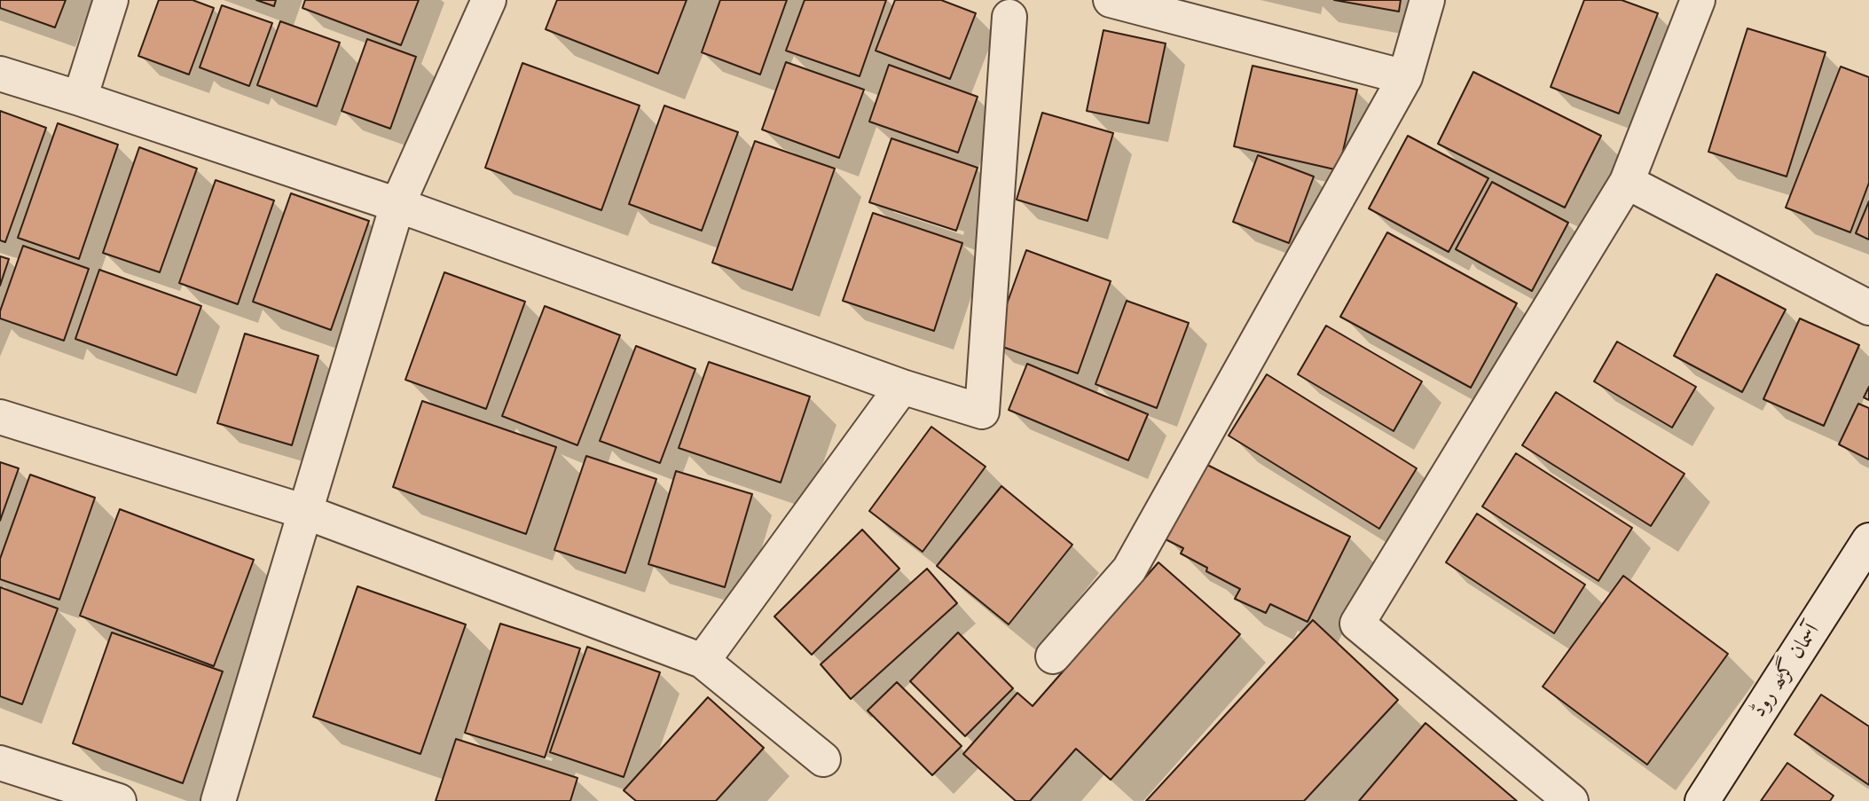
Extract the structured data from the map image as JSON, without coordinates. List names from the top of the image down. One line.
{"streets":{"street":["آسمان گڑھ روڈ"]}}
